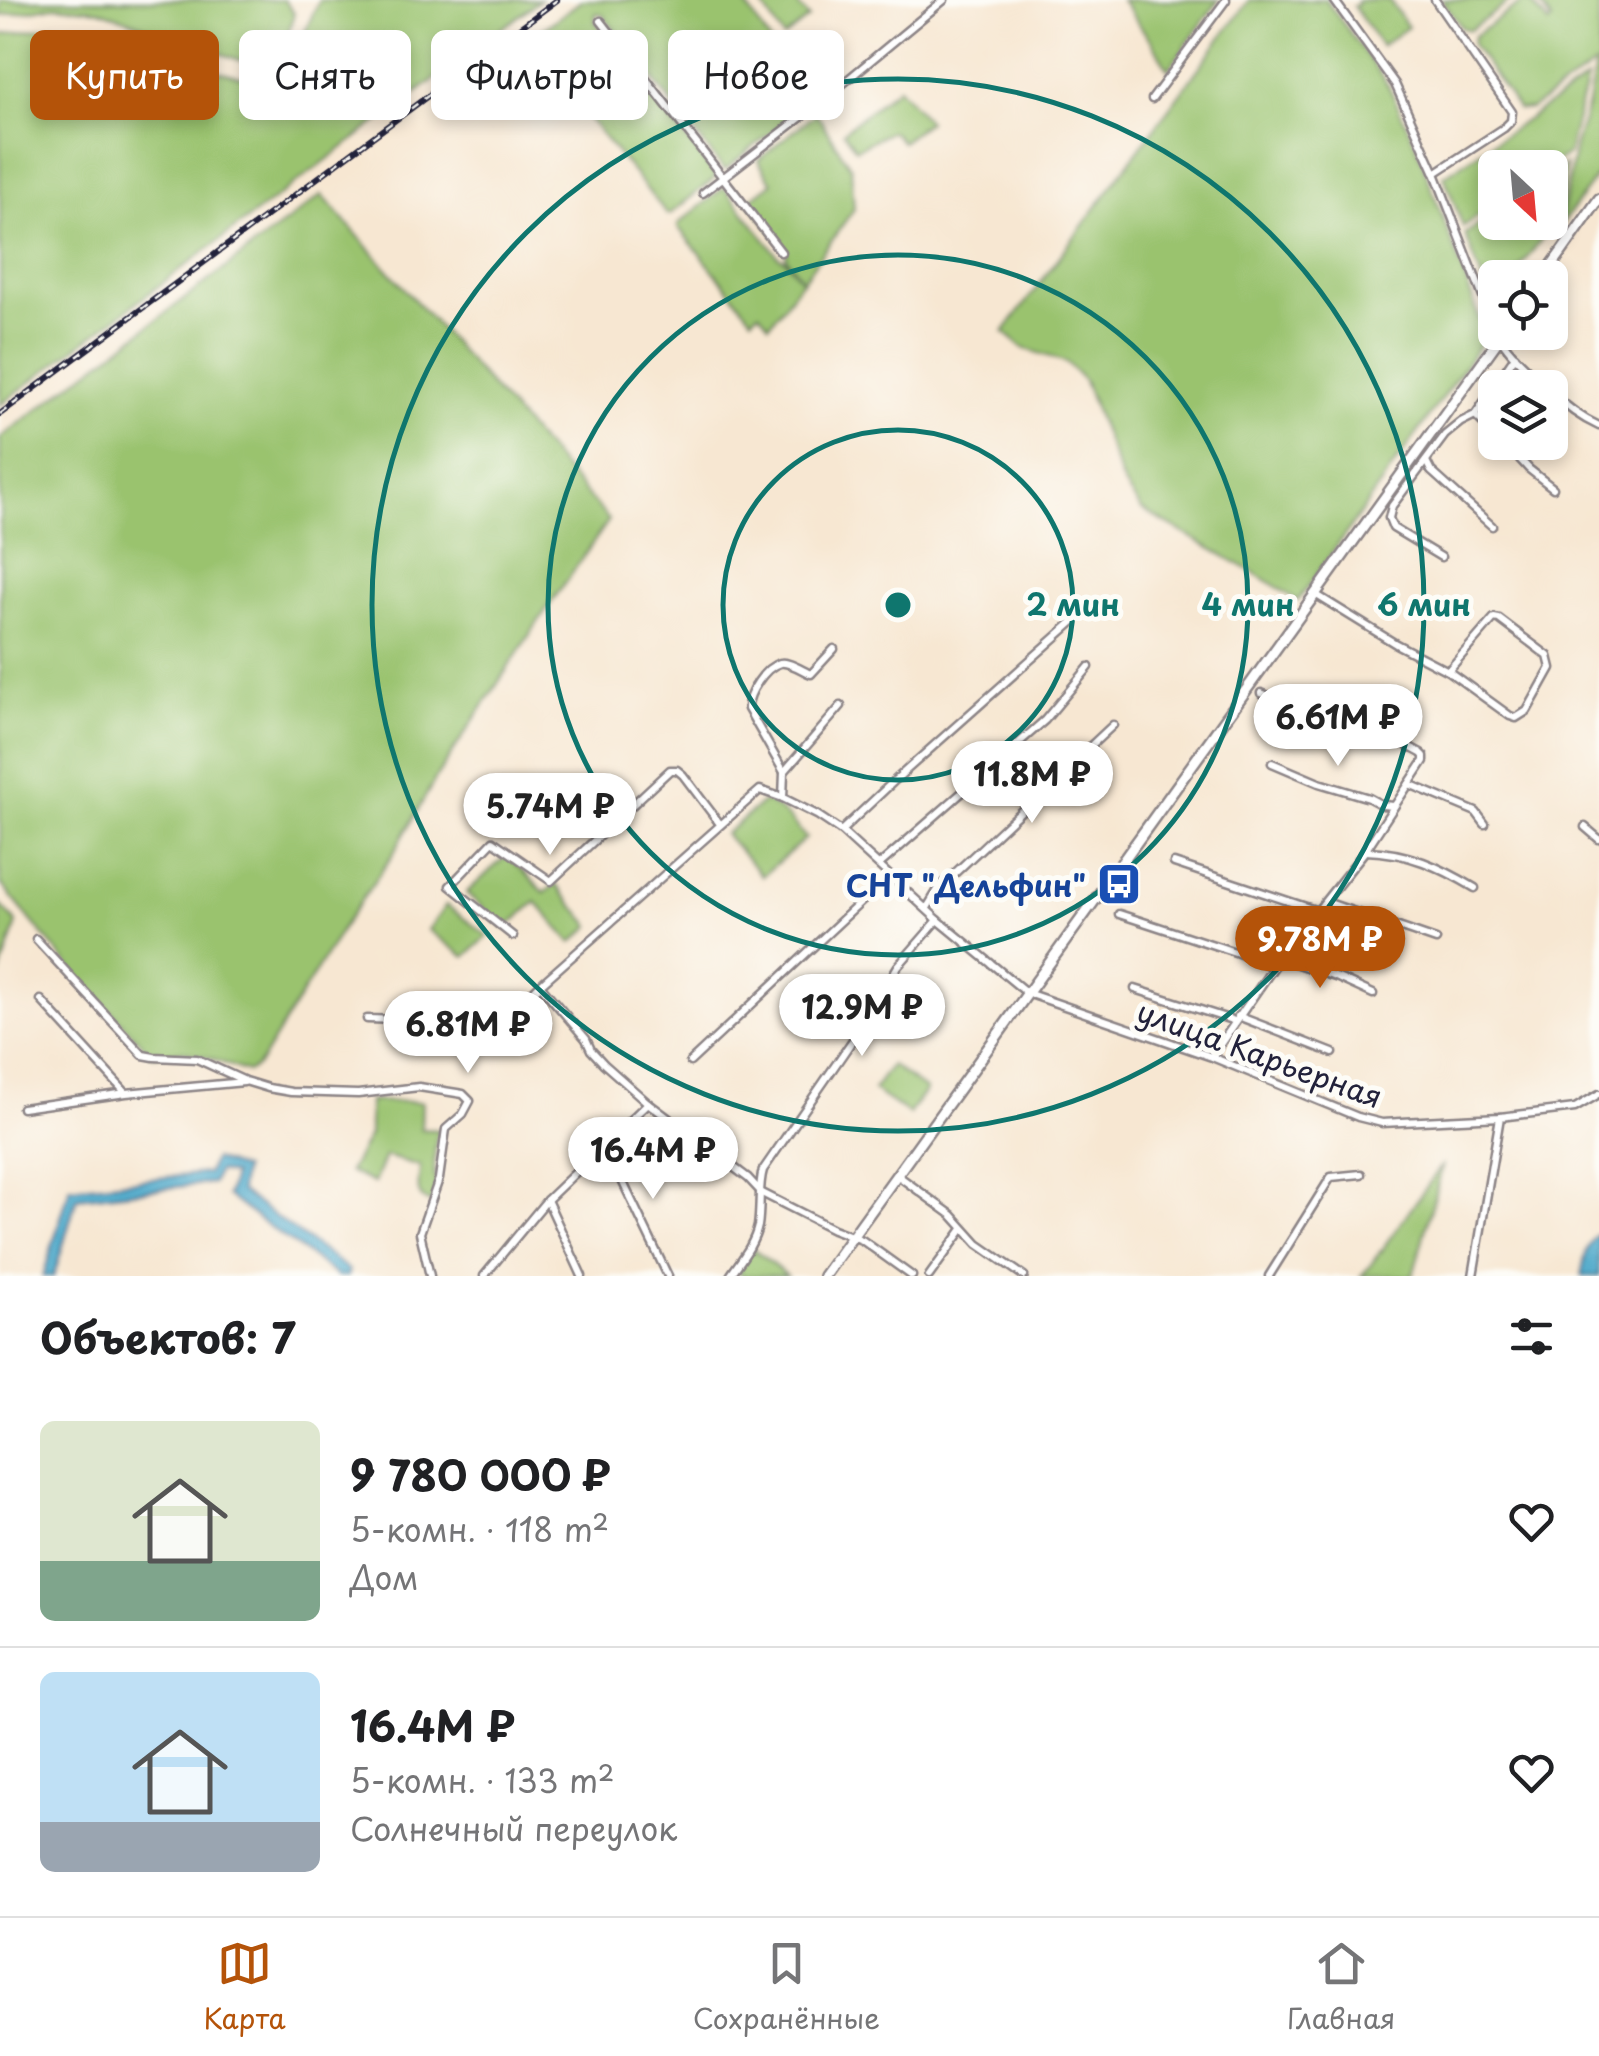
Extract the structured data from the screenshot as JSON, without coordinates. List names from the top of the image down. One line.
{"streets":{"street":["улица Карьерная"]},"places":{"bus stop":["СНТ \"Дельфин\""]},"north":"bottom right","page":{"chip":["Купить","Снять","Фильтры","Новое"],"price":["6.61M ₽","11.8M ₽","5.74M ₽","9.78M ₽","12.9M ₽","6.81M ₽","16.4M ₽"],"heading":"Объектов: 7","list":[{"name":"9 780 000 ₽","note":"5-комн. · 118 m² · Дом"},{"name":"16.4M ₽","note":"5-комн. · 133 m² · Солнечный переулок"}],"tabs":["Карта","Сохранённые","Главная"]},"rings":["2 мин","4 мин","6 мин"]}
